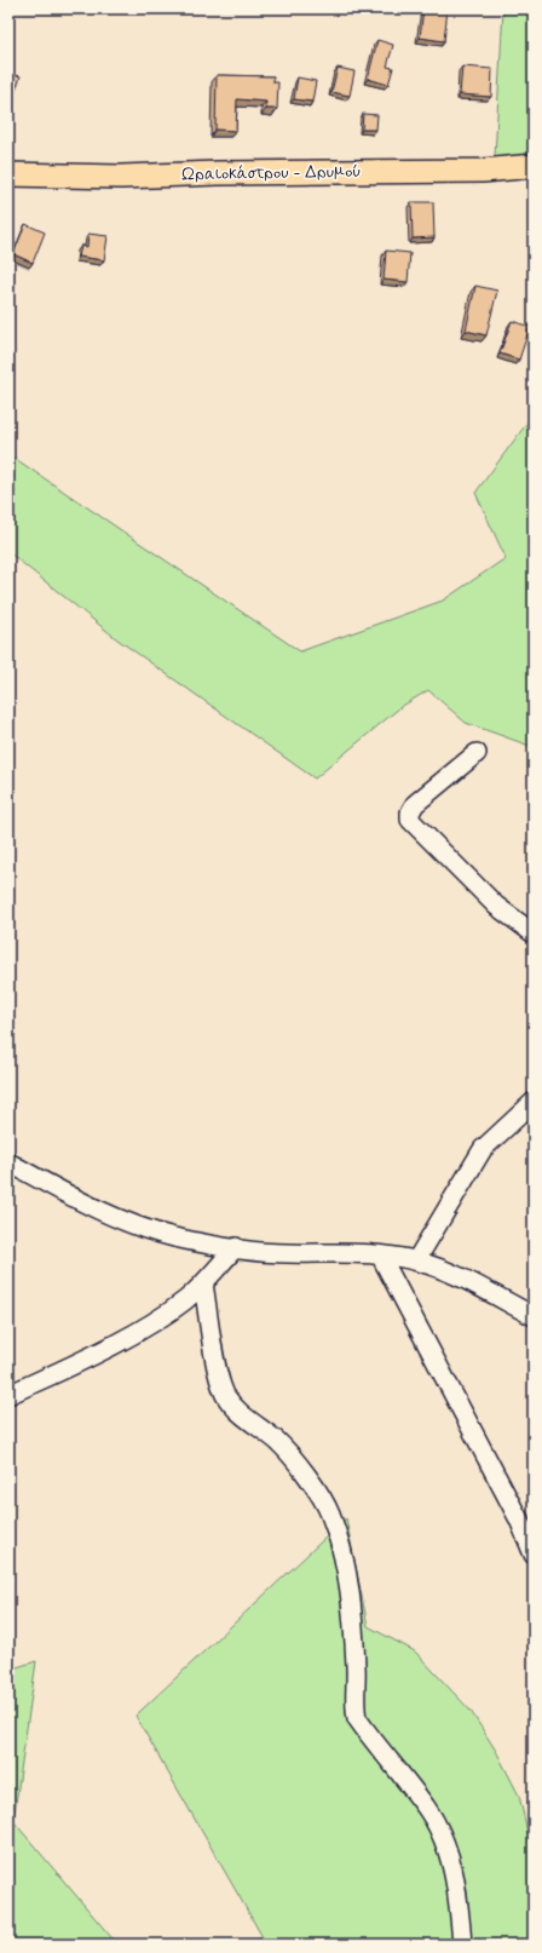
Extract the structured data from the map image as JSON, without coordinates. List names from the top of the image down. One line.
{"streets":{"main road":["Ωραιοκάστρου - Δρυμού"]}}
